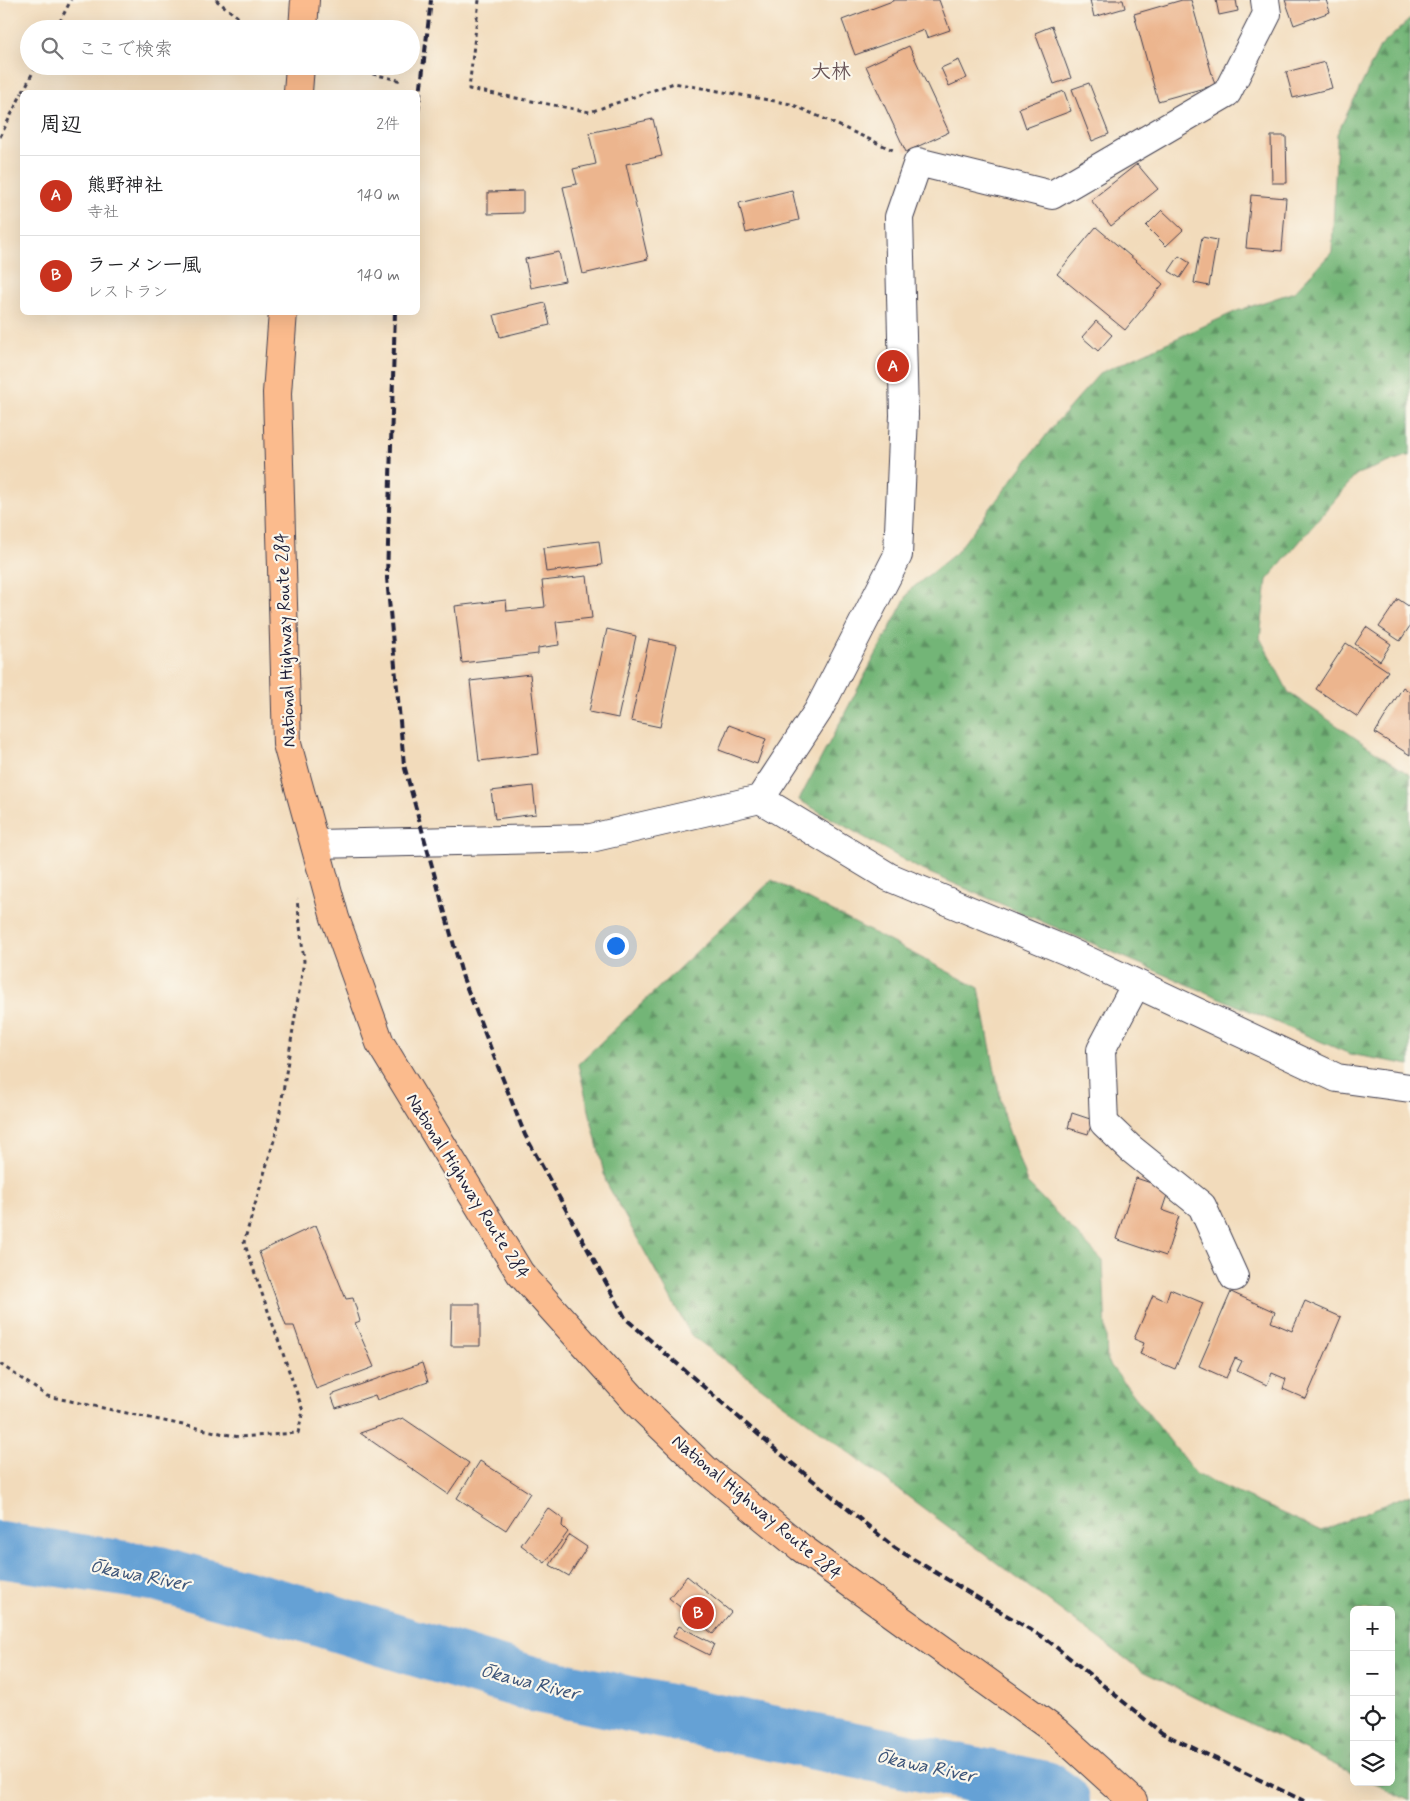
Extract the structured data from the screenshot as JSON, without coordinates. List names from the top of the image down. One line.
{"streets":{"highway":["National Highway Route 284"]},"districts":["大林"],"water":["Ōkawa River"],"page":{"search":"ここで検索","heading":["周辺","2件"],"list":[{"mark":"A","name":"熊野神社","note":"寺社","value":"140 m"},{"mark":"B","name":"ラーメン一風","note":"レストラン","value":"140 m"}],"pins":["A","B"],"map_buttons":["+","−"]}}
